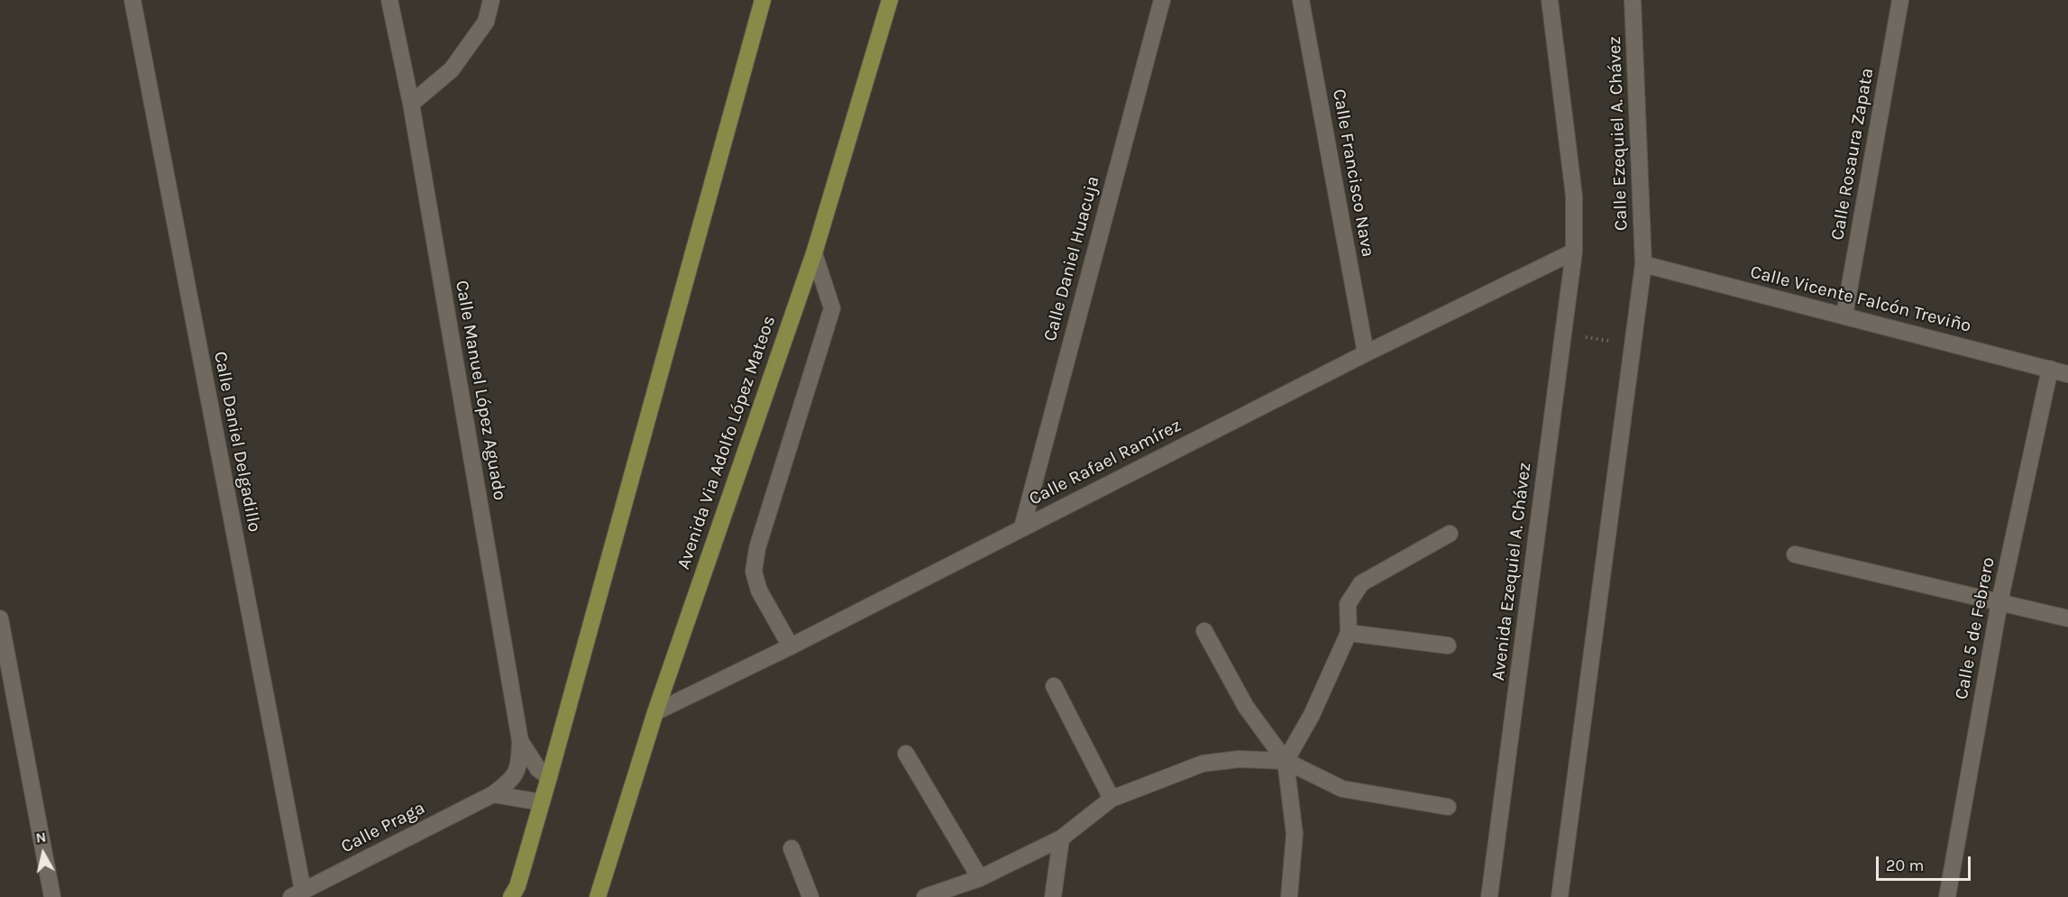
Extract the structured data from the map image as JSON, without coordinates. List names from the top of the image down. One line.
{"streets":{"main road":["Avenida Via Adolfo López Mateos"],"street":["Calle Ezequiel A. Chávez","Calle Rosaura Zapata","Calle Francisco Nava","Calle Daniel Huacuja","Calle Vicente Falcón Treviño","Calle Manuel López Aguado","Calle Daniel Delgadillo","Calle Rafael Ramírez","Avenida Ezequiel A. Chávez","Calle 5 de Febrero","Calle Praga"]},"crossings":[["Calle Ezequiel A. Chávez","Calle Vicente Falcón Treviño"],["Calle Rosaura Zapata","Calle Vicente Falcón Treviño"],["Calle Francisco Nava","Calle Rafael Ramírez"],["Calle Daniel Huacuja","Calle Rafael Ramírez"],["Calle Vicente Falcón Treviño","Calle 5 de Febrero"],["Calle Manuel López Aguado","Calle Praga"],["Calle Daniel Delgadillo","Calle Praga"],["Avenida Via Adolfo López Mateos","Calle Rafael Ramírez"],["Calle Rafael Ramírez","Avenida Ezequiel A. Chávez"]],"scale_bar":"20 m","north":"top"}
